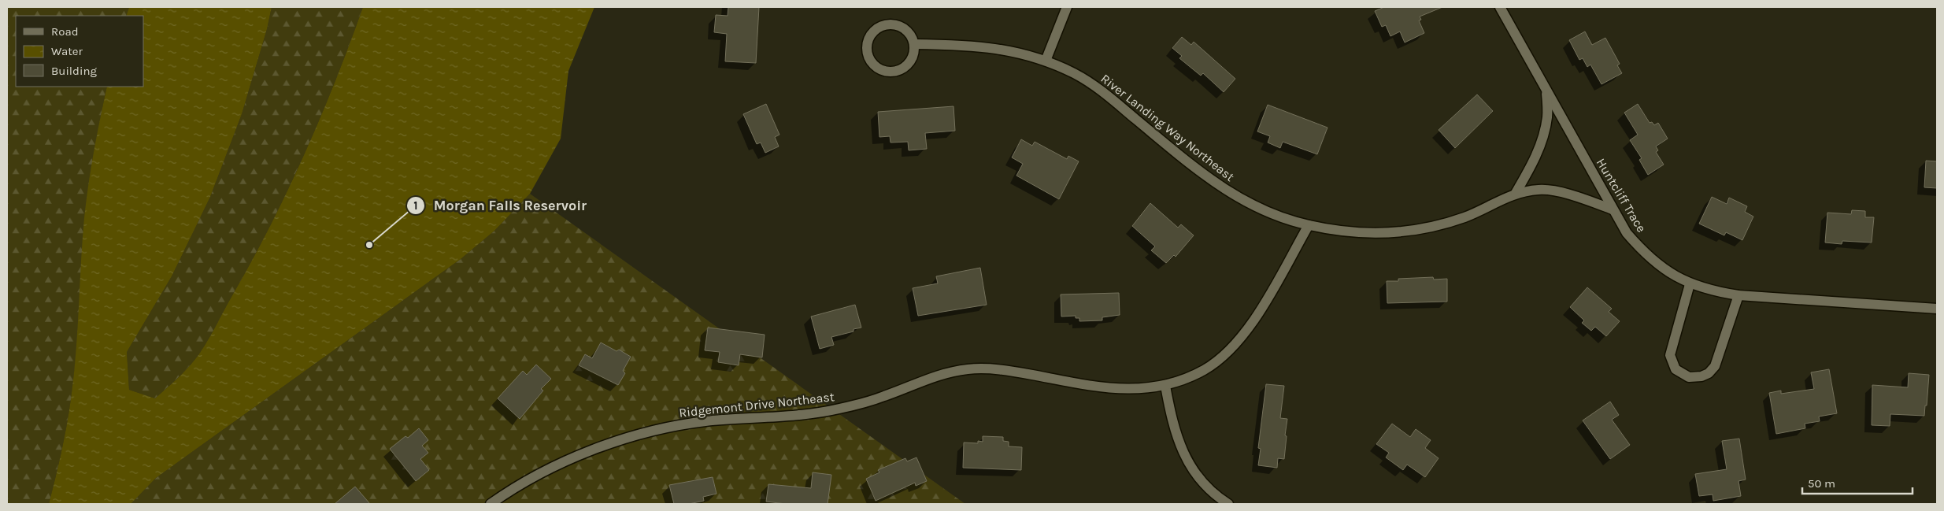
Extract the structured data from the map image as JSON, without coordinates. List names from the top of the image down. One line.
{"streets":{"street":["River Landing Way Northeast","Huntcliff Trace","Ridgemont Drive Northeast"]},"crossings":[["River Landing Way Northeast","Huntcliff Trace"],["River Landing Way Northeast","Ridgemont Drive Northeast"]],"places":["Morgan Falls Reservoir"],"legend":["Road","Water","Building"],"scale_bar":"50 m"}
